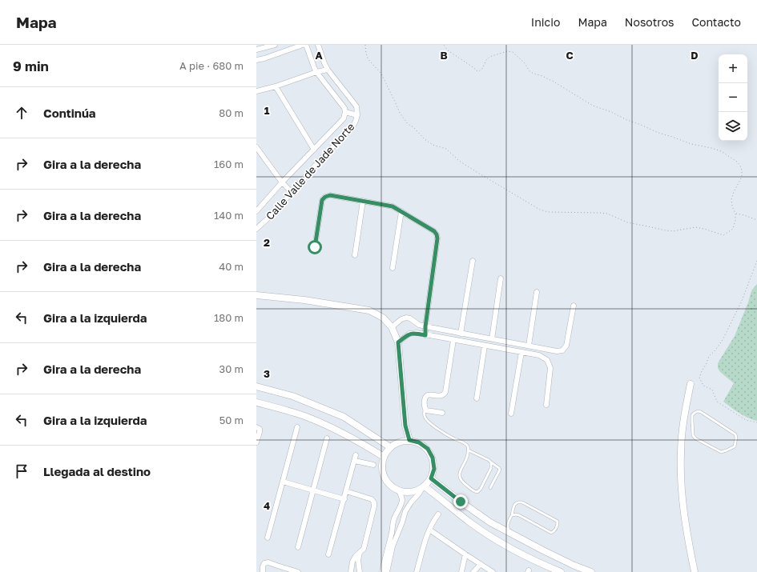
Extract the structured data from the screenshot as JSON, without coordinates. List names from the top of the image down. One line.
{"streets":{"street":["Calle Valle de Jade Norte"]},"page":{"header":"Mapa","nav":["Inicio","Mapa","Nosotros","Contacto"],"heading":["9 min","A pie · 680 m"],"map_buttons":["+","−"],"list":[["Continúa","80 m"],["Gira a la derecha","160 m"],["Gira a la derecha","140 m"],["Gira a la derecha","40 m"],["Gira a la izquierda","180 m"],["Gira a la derecha","30 m"],["Gira a la izquierda","50 m"],"Llegada al destino"]},"grid":{"columns":["A","B","C","D"],"rows":["1","2","3","4"]}}
